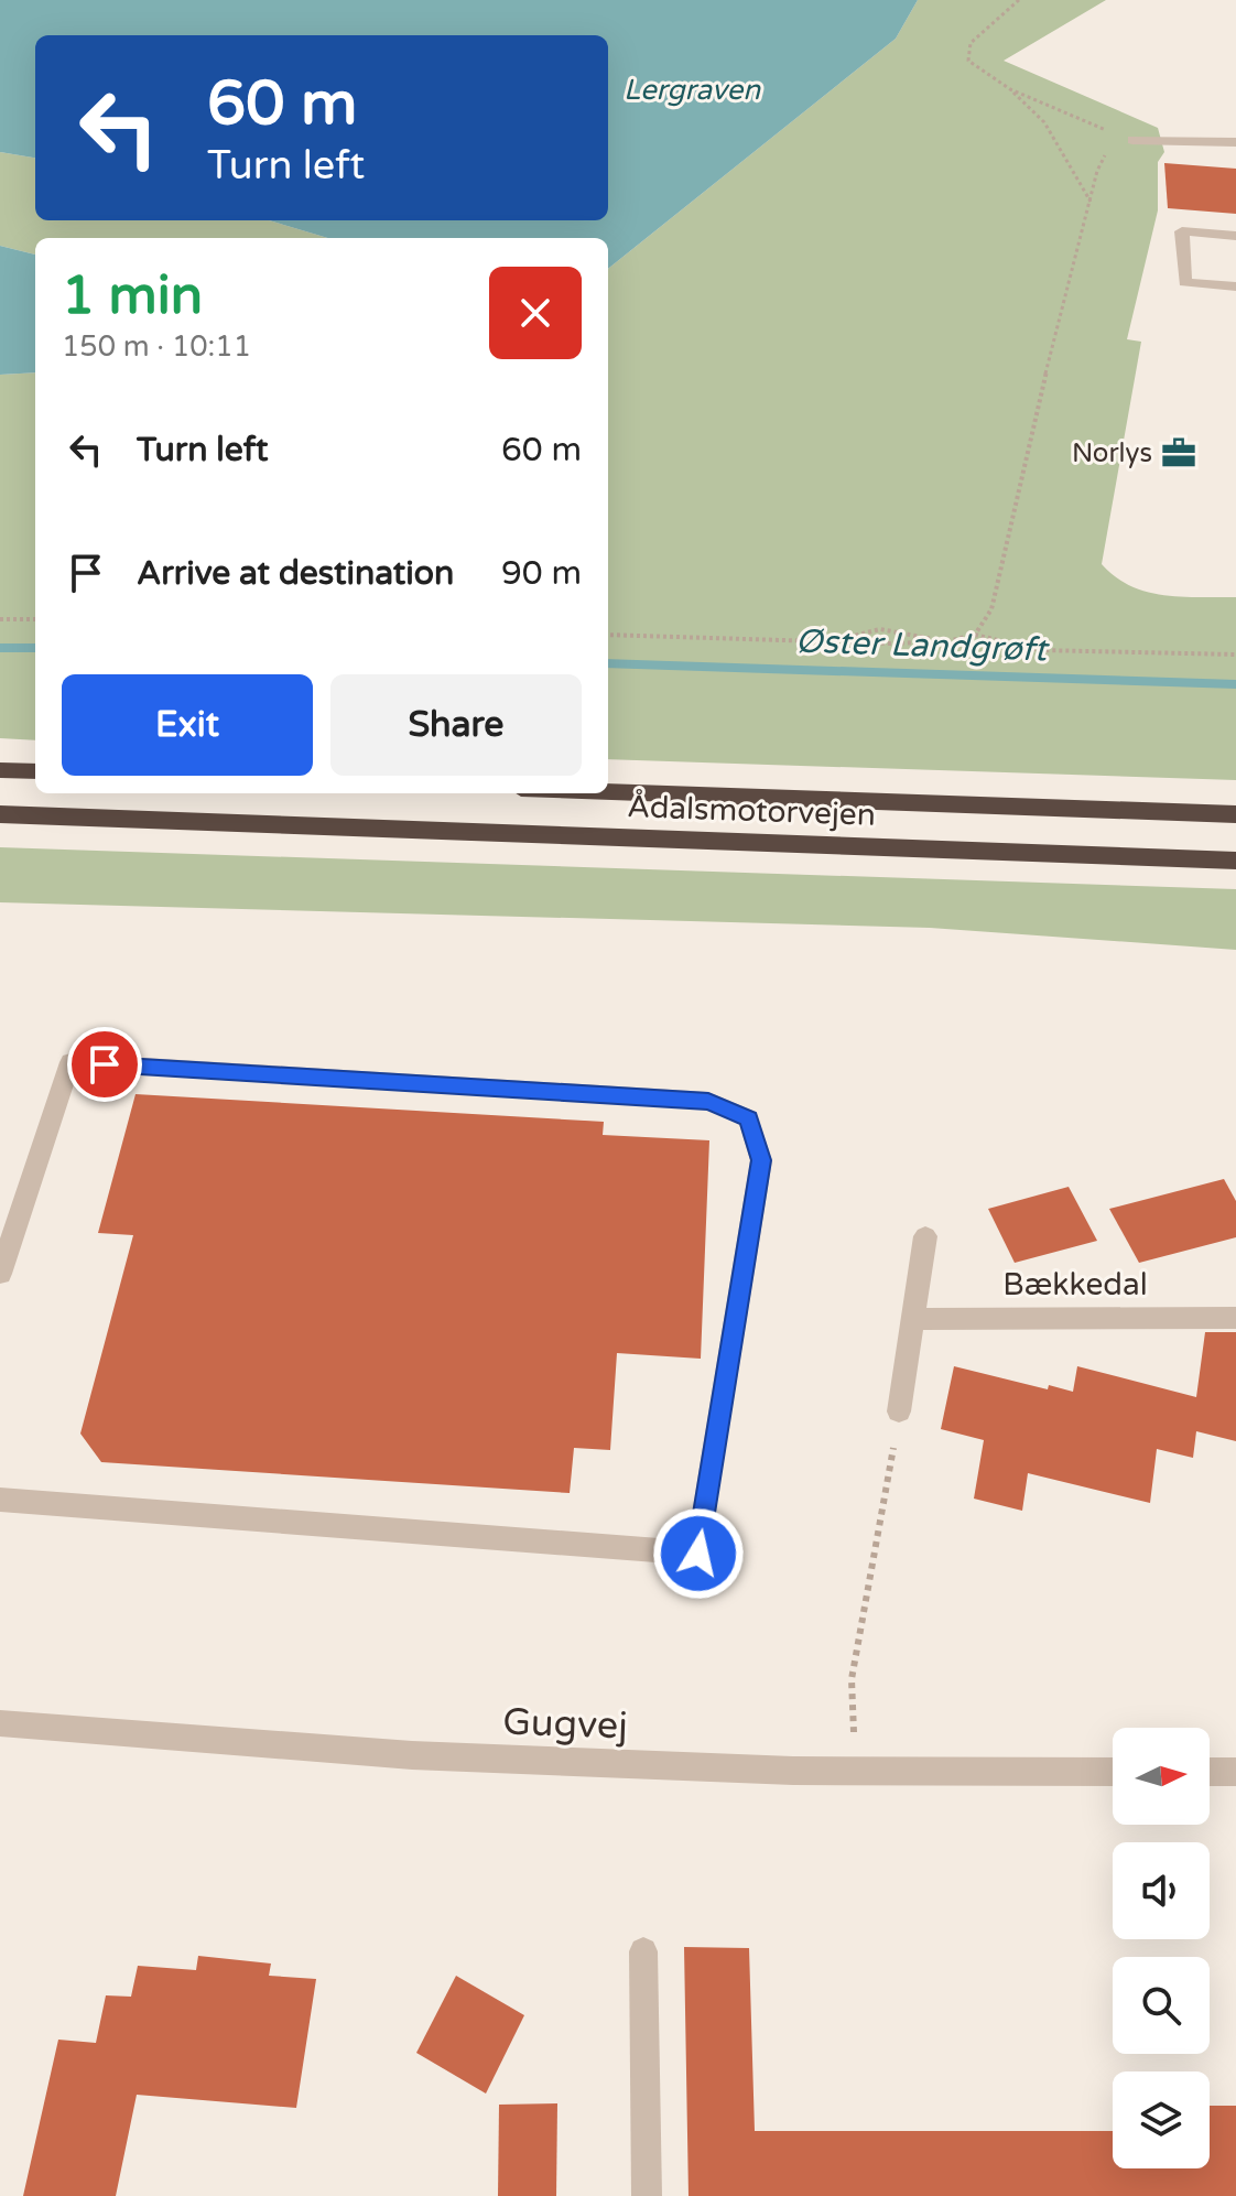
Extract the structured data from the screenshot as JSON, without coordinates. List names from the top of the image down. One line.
{"streets":{"highway":["Ådalsmotorvejen"],"street":["Bækkedal","Gugvej"]},"water":["Lergraven","Øster Landgrøft"],"places":{"office":["Norlys"]},"north":"right","page":{"turn":["60 m","Turn left"],"heading":["1 min","150 m · 10:11"],"list":[{"name":"Turn left","value":"60 m"},{"name":"Arrive at destination","value":"90 m"}],"buttons":["Exit","Share"]}}
